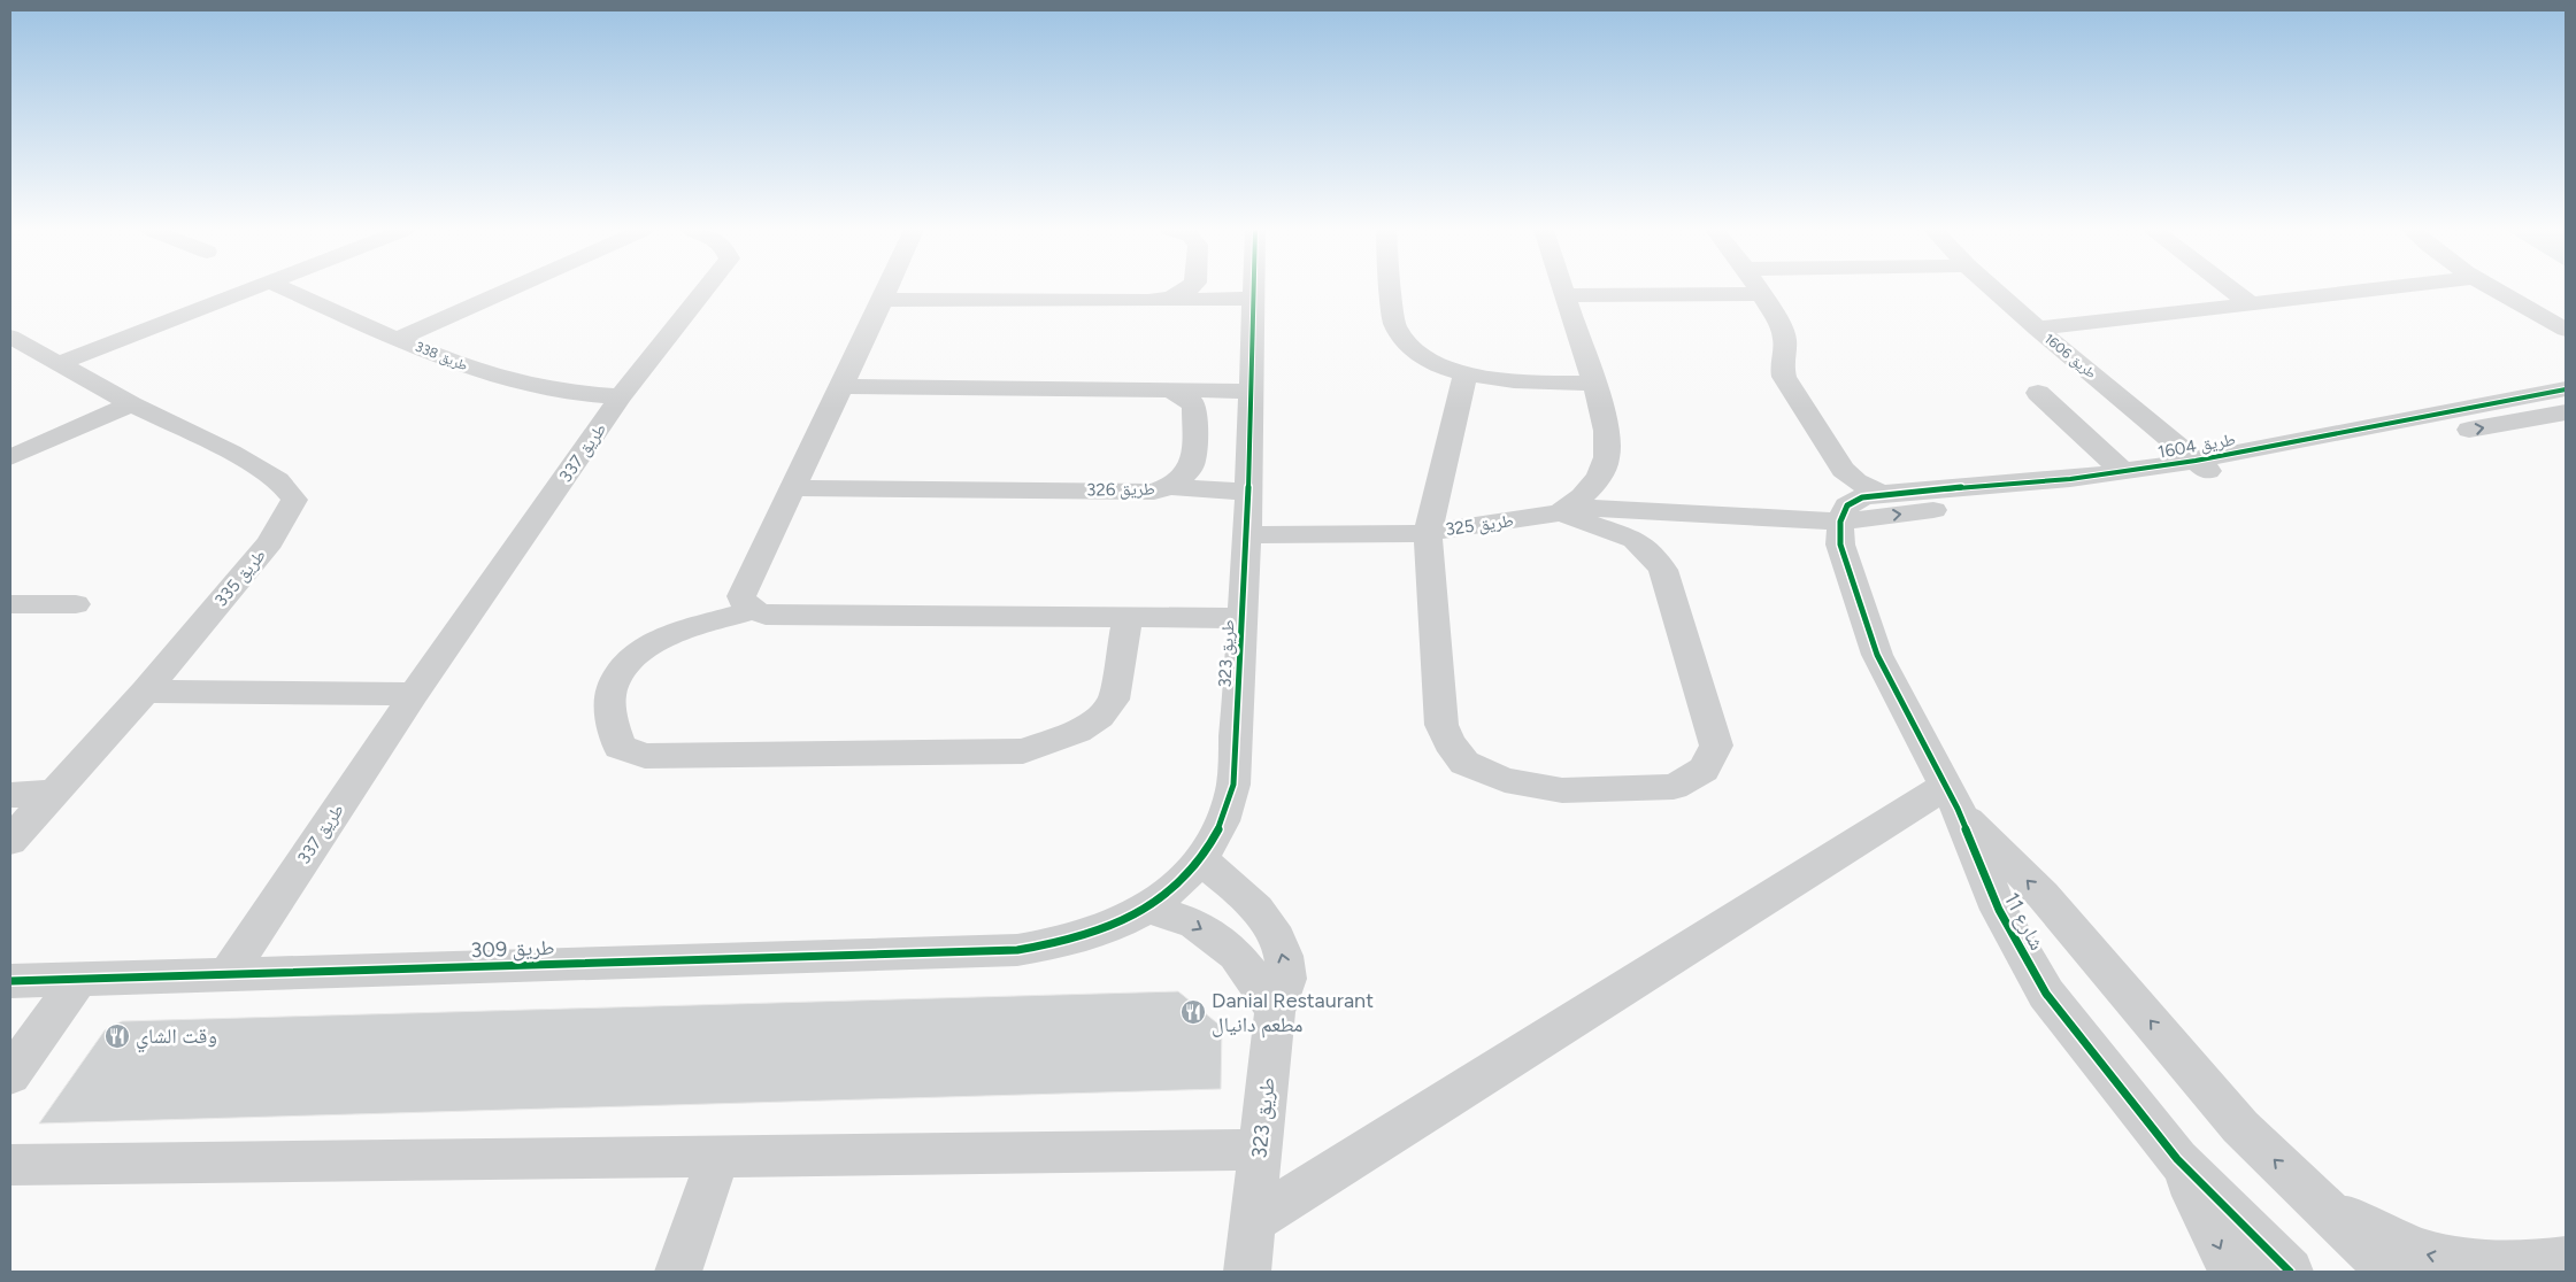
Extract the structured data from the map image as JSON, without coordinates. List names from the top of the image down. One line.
{"streets":{"street":["طريق 338","طريق 1606","طريق 1604","طريق 337","طريق 326","طريق 325","طريق 335","طريق 323","شارع 11","طريق 309"]},"crossings":[["طريق 338","طريق 337"],["طريق 1606","طريق 1604"],["طريق 1604","طريق 325"],["طريق 1604","شارع 11"],["طريق 337","طريق 309"],["طريق 325","طريق 323"],["طريق 325","شارع 11"],["طريق 323","طريق 309"]],"places":{"restaurant":["Danial Restaurant مطعم دانيال","وقت الشاي"]}}
